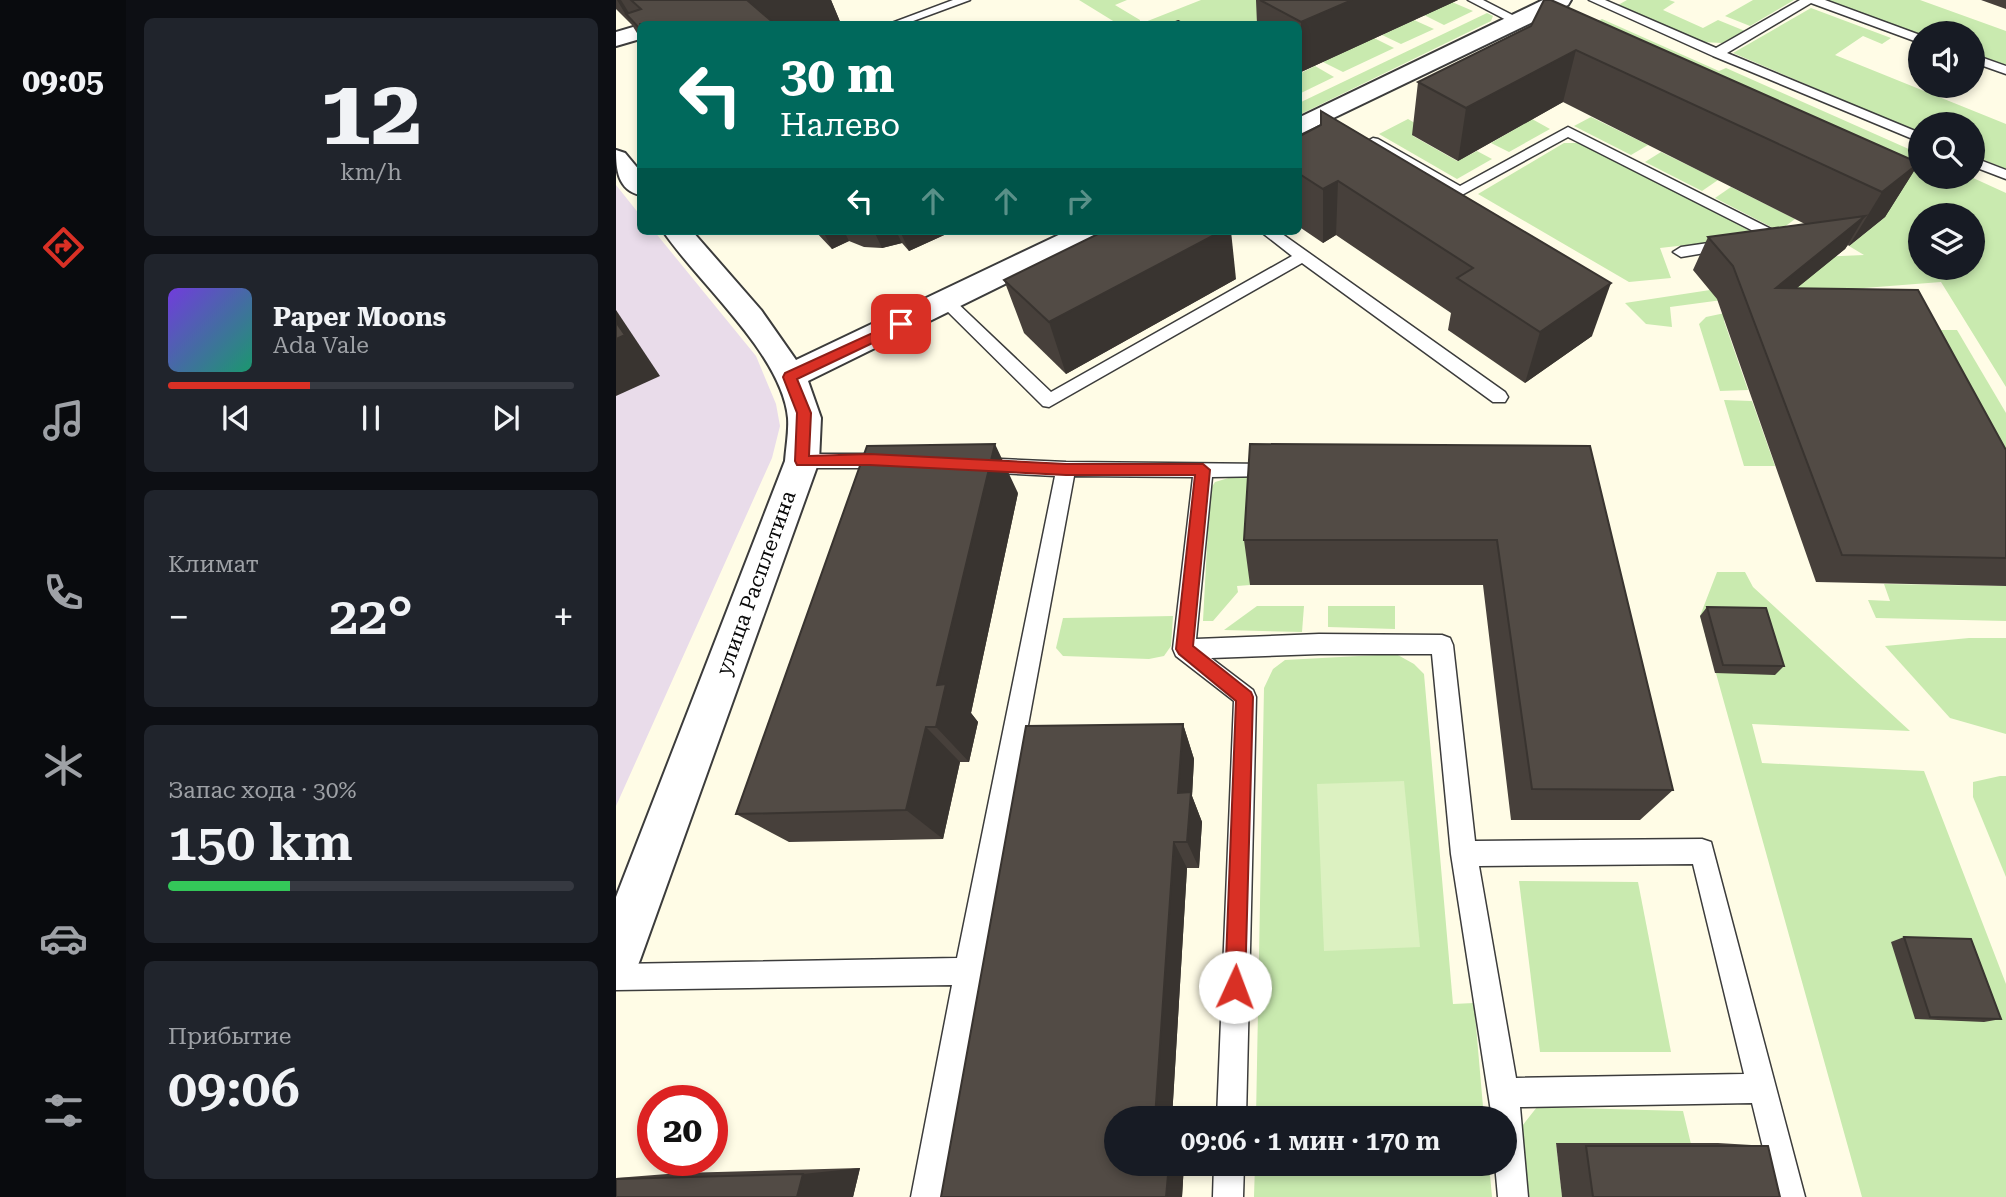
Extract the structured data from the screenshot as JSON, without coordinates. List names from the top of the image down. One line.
{"streets":{"street":["улица Расплетина"]},"page":{"tabs":"09:05","tile":[["12","km/h"],"Климат",["Запас хода · 30%","150 km"],["Прибытие","09:06"]],"turn":["30 m","Налево"],"song":["Paper Moons","Ada Vale"],"heat":["−","22°","+"],"limit":"20","trip":"09:06 · 1 мин · 170 m"}}
